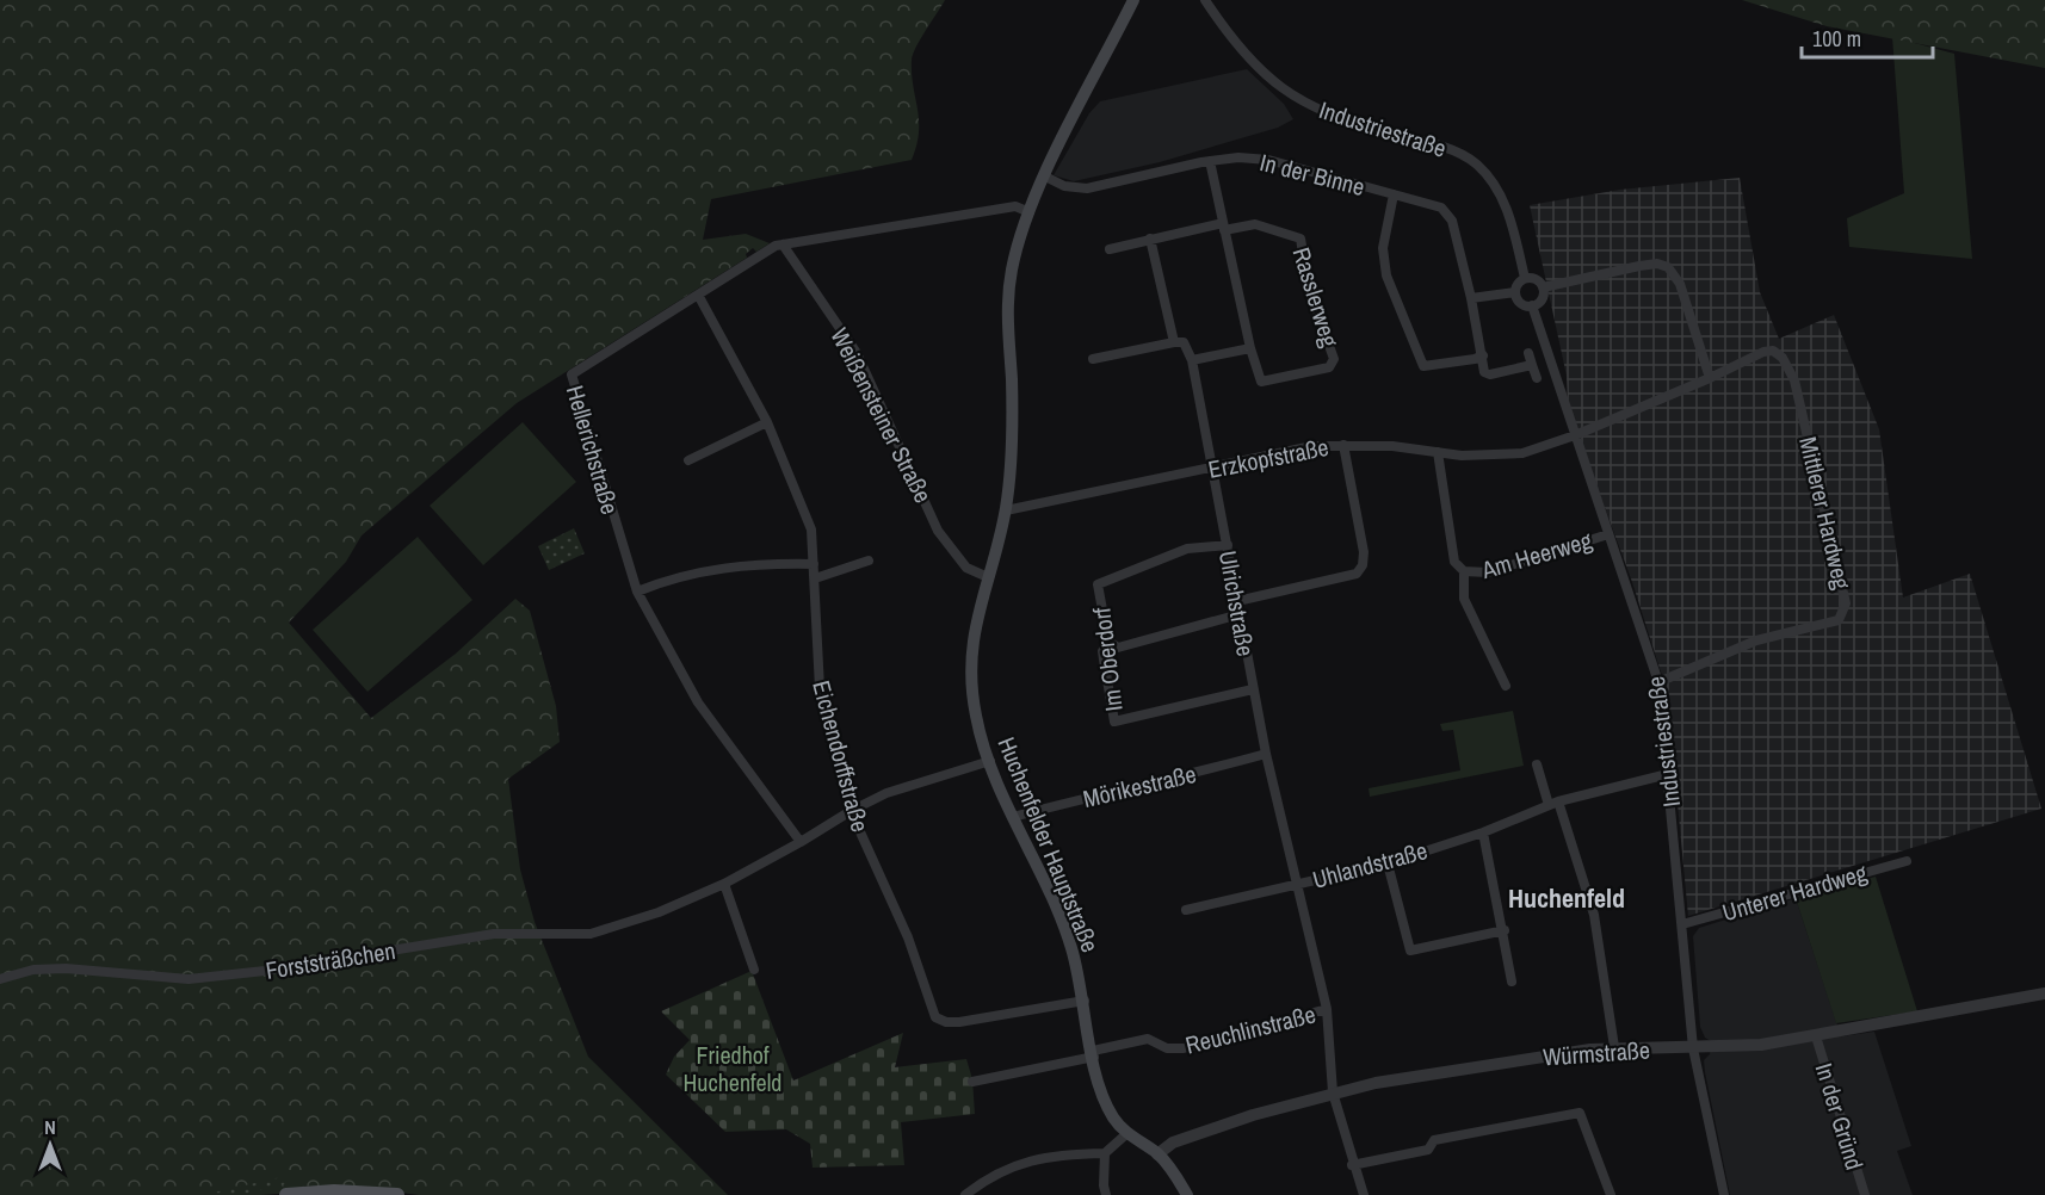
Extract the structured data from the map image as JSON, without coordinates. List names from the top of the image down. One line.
{"streets":{"main road":["Huchenfelder Hauptstraße"],"street":["Industriestraße","In der Binne","Rasslerweg","Weißensteiner Straße","Hellerichstraße","Erzkopfstraße","Mittlerer Hardweg","Am Heerweg","Ulrichstraße","Im Oberdorf","Eichendorffstraße","Mörikestraße","Uhlandstraße","Unterer Hardweg","Forststräßchen","Reuchlinstraße","Würmstraße","In der Gründ"]},"crossings":[["Industriestraße","Erzkopfstraße"],["Industriestraße","Mittlerer Hardweg"],["Industriestraße","Am Heerweg"],["Industriestraße","Uhlandstraße"],["Industriestraße","Unterer Hardweg"],["Industriestraße","Würmstraße"],["In der Binne","Huchenfelder Hauptstraße"],["Weißensteiner Straße","Hellerichstraße"],["Weißensteiner Straße","Huchenfelder Hauptstraße"],["Hellerichstraße","Eichendorffstraße"],["Hellerichstraße","Huchenfelder Hauptstraße"],["Hellerichstraße","Forststräßchen"],["Erzkopfstraße","Mittlerer Hardweg"],["Erzkopfstraße","Am Heerweg"],["Erzkopfstraße","Ulrichstraße"],["Erzkopfstraße","Huchenfelder Hauptstraße"],["Ulrichstraße","Im Oberdorf"],["Ulrichstraße","Mörikestraße"],["Ulrichstraße","Uhlandstraße"],["Ulrichstraße","Reuchlinstraße"],["Ulrichstraße","Würmstraße"],["Eichendorffstraße","Huchenfelder Hauptstraße"],["Eichendorffstraße","Forststräßchen"],["Mörikestraße","Huchenfelder Hauptstraße"],["Huchenfelder Hauptstraße","Forststräßchen"],["Huchenfelder Hauptstraße","Reuchlinstraße"],["Huchenfelder Hauptstraße","Würmstraße"],["Würmstraße","In der Gründ"]],"districts":["Huchenfeld"],"parks":["Friedhof Huchenfeld"],"scale_bar":"100 m","north":"top"}
